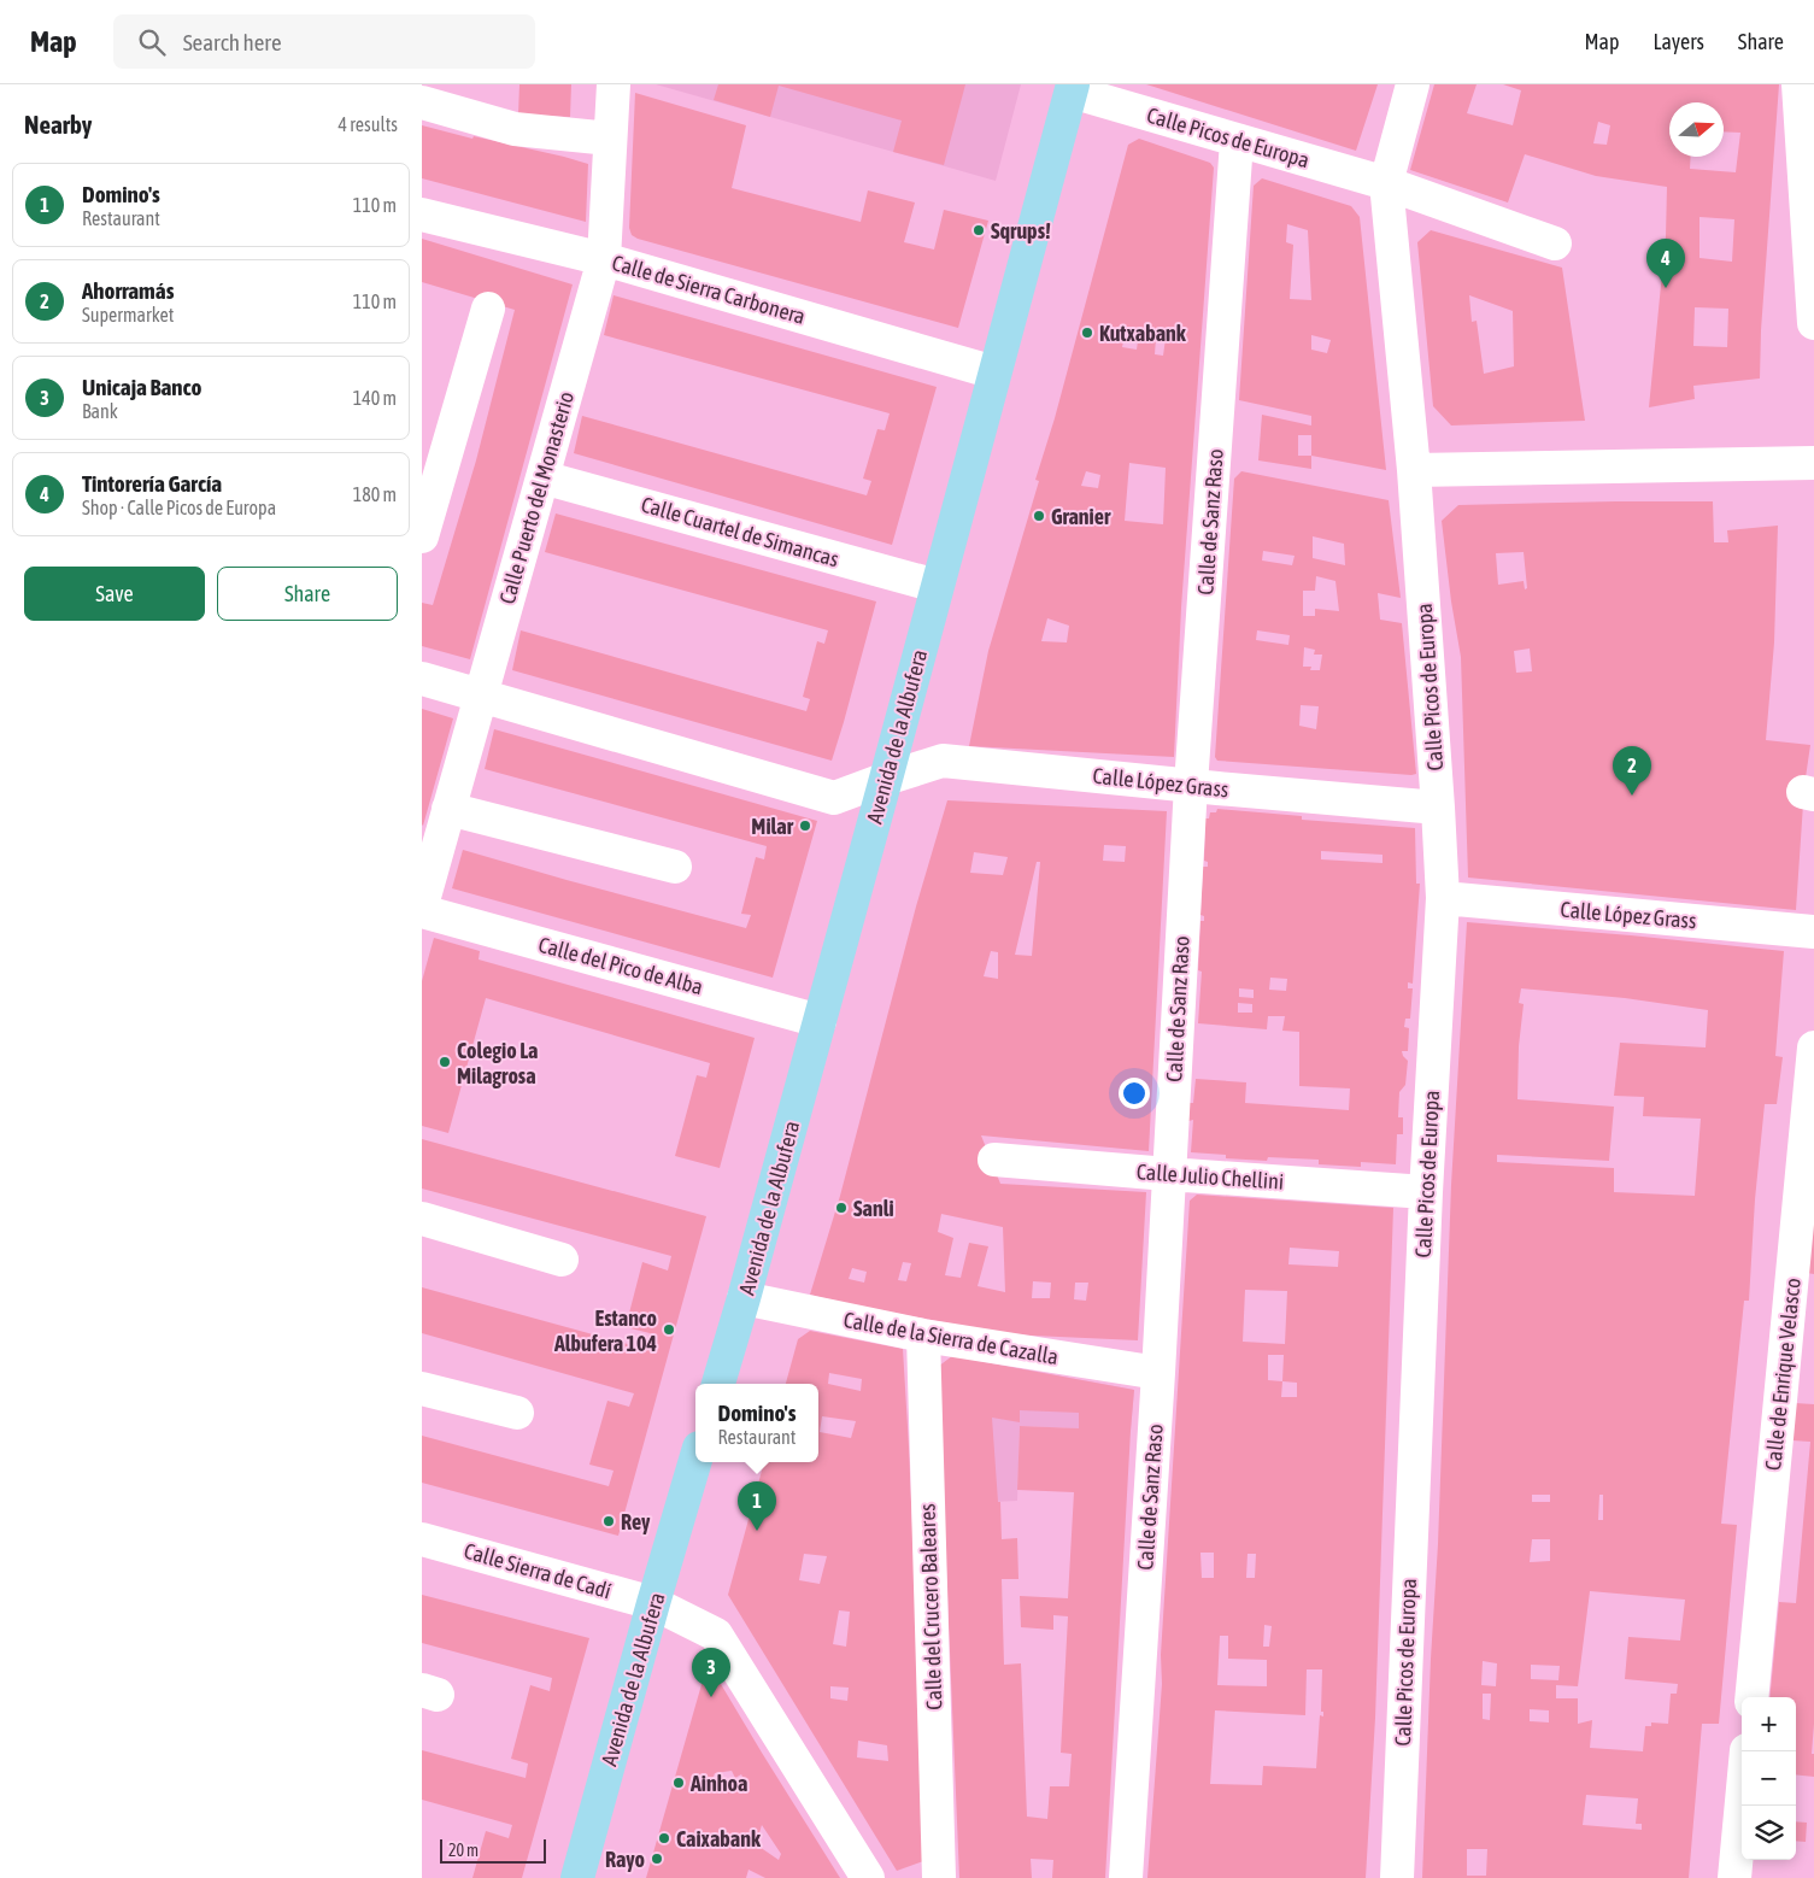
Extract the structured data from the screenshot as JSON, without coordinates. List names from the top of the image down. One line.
{"streets":{"main road":["Avenida de la Albufera"],"street":["Calle Picos de Europa","Calle de Sierra Carbonera","Calle Puerto del Monasterio","Calle de Sanz Raso","Calle Cuartel de Simancas","Calle López Grass","Calle del Pico de Alba","Calle Julio Chellini","Calle de la Sierra de Cazalla","Calle de Enrique Velasco","Calle Sierra de Cadí","Calle del Crucero Baleares"]},"crossings":[["Calle Picos de Europa","Calle de Sanz Raso"],["Calle Picos de Europa","Avenida de la Albufera"],["Calle Picos de Europa","Calle López Grass"],["Calle Picos de Europa","Calle Julio Chellini"],["Calle de Sierra Carbonera","Calle Puerto del Monasterio"],["Calle de Sierra Carbonera","Avenida de la Albufera"],["Calle Puerto del Monasterio","Calle Cuartel de Simancas"],["Calle Puerto del Monasterio","Calle López Grass"],["Calle de Sanz Raso","Calle López Grass"],["Calle de Sanz Raso","Calle Julio Chellini"],["Calle de Sanz Raso","Calle de la Sierra de Cazalla"],["Calle Cuartel de Simancas","Avenida de la Albufera"],["Avenida de la Albufera","Calle López Grass"],["Avenida de la Albufera","Calle del Pico de Alba"],["Avenida de la Albufera","Calle de la Sierra de Cazalla"],["Avenida de la Albufera","Calle Sierra de Cadí"],["Calle de la Sierra de Cazalla","Calle del Crucero Baleares"]],"places":["Sqrups!","Kutxabank","Granier","Milar","Colegio La Milagrosa","Sanli","Estanco Albufera 104","Rey","Ainhoa","Caixabank","Rayo"],"scale_bar":"20 m","north":"right","page":{"header":"Map","search":"Search here","nav":["Map","Layers","Share"],"heading":["Nearby","4 results"],"list":[{"mark":"1","name":"Domino's","note":"Restaurant","value":"110 m"},{"mark":"2","name":"Ahorramás","note":"Supermarket","value":"110 m"},{"mark":"3","name":"Unicaja Banco","note":"Bank","value":"140 m"},{"mark":"4","name":"Tintorería García","note":"Shop · Calle Picos de Europa","value":"180 m"}],"pins":["4","2","1","3"],"buttons":["Save","Share"],"popup":["Domino's","Restaurant"],"map_buttons":["+","−"],"scale":"20 m"}}
